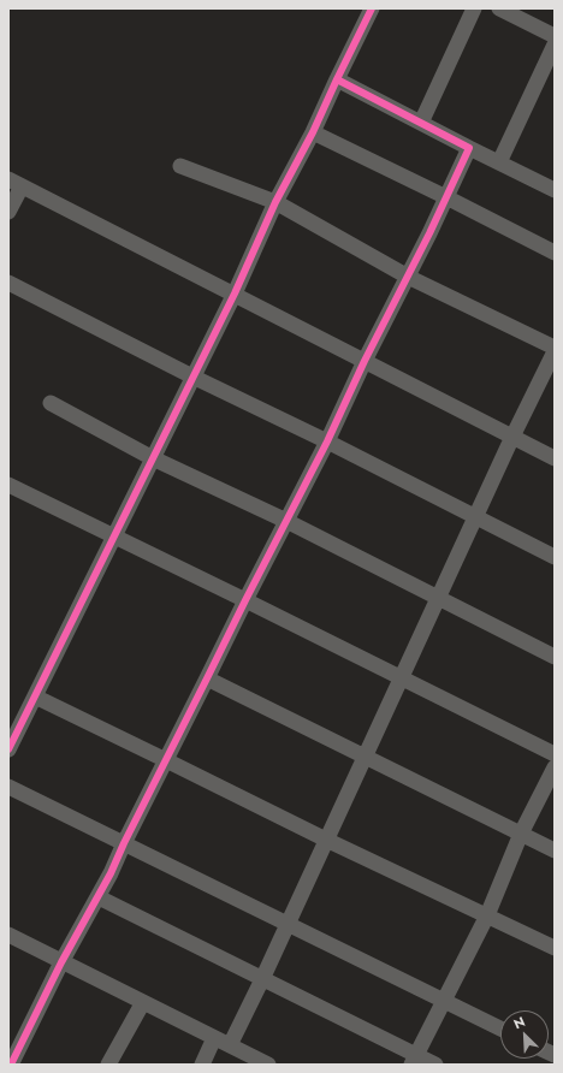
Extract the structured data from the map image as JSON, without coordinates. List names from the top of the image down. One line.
{"north":"top left"}
